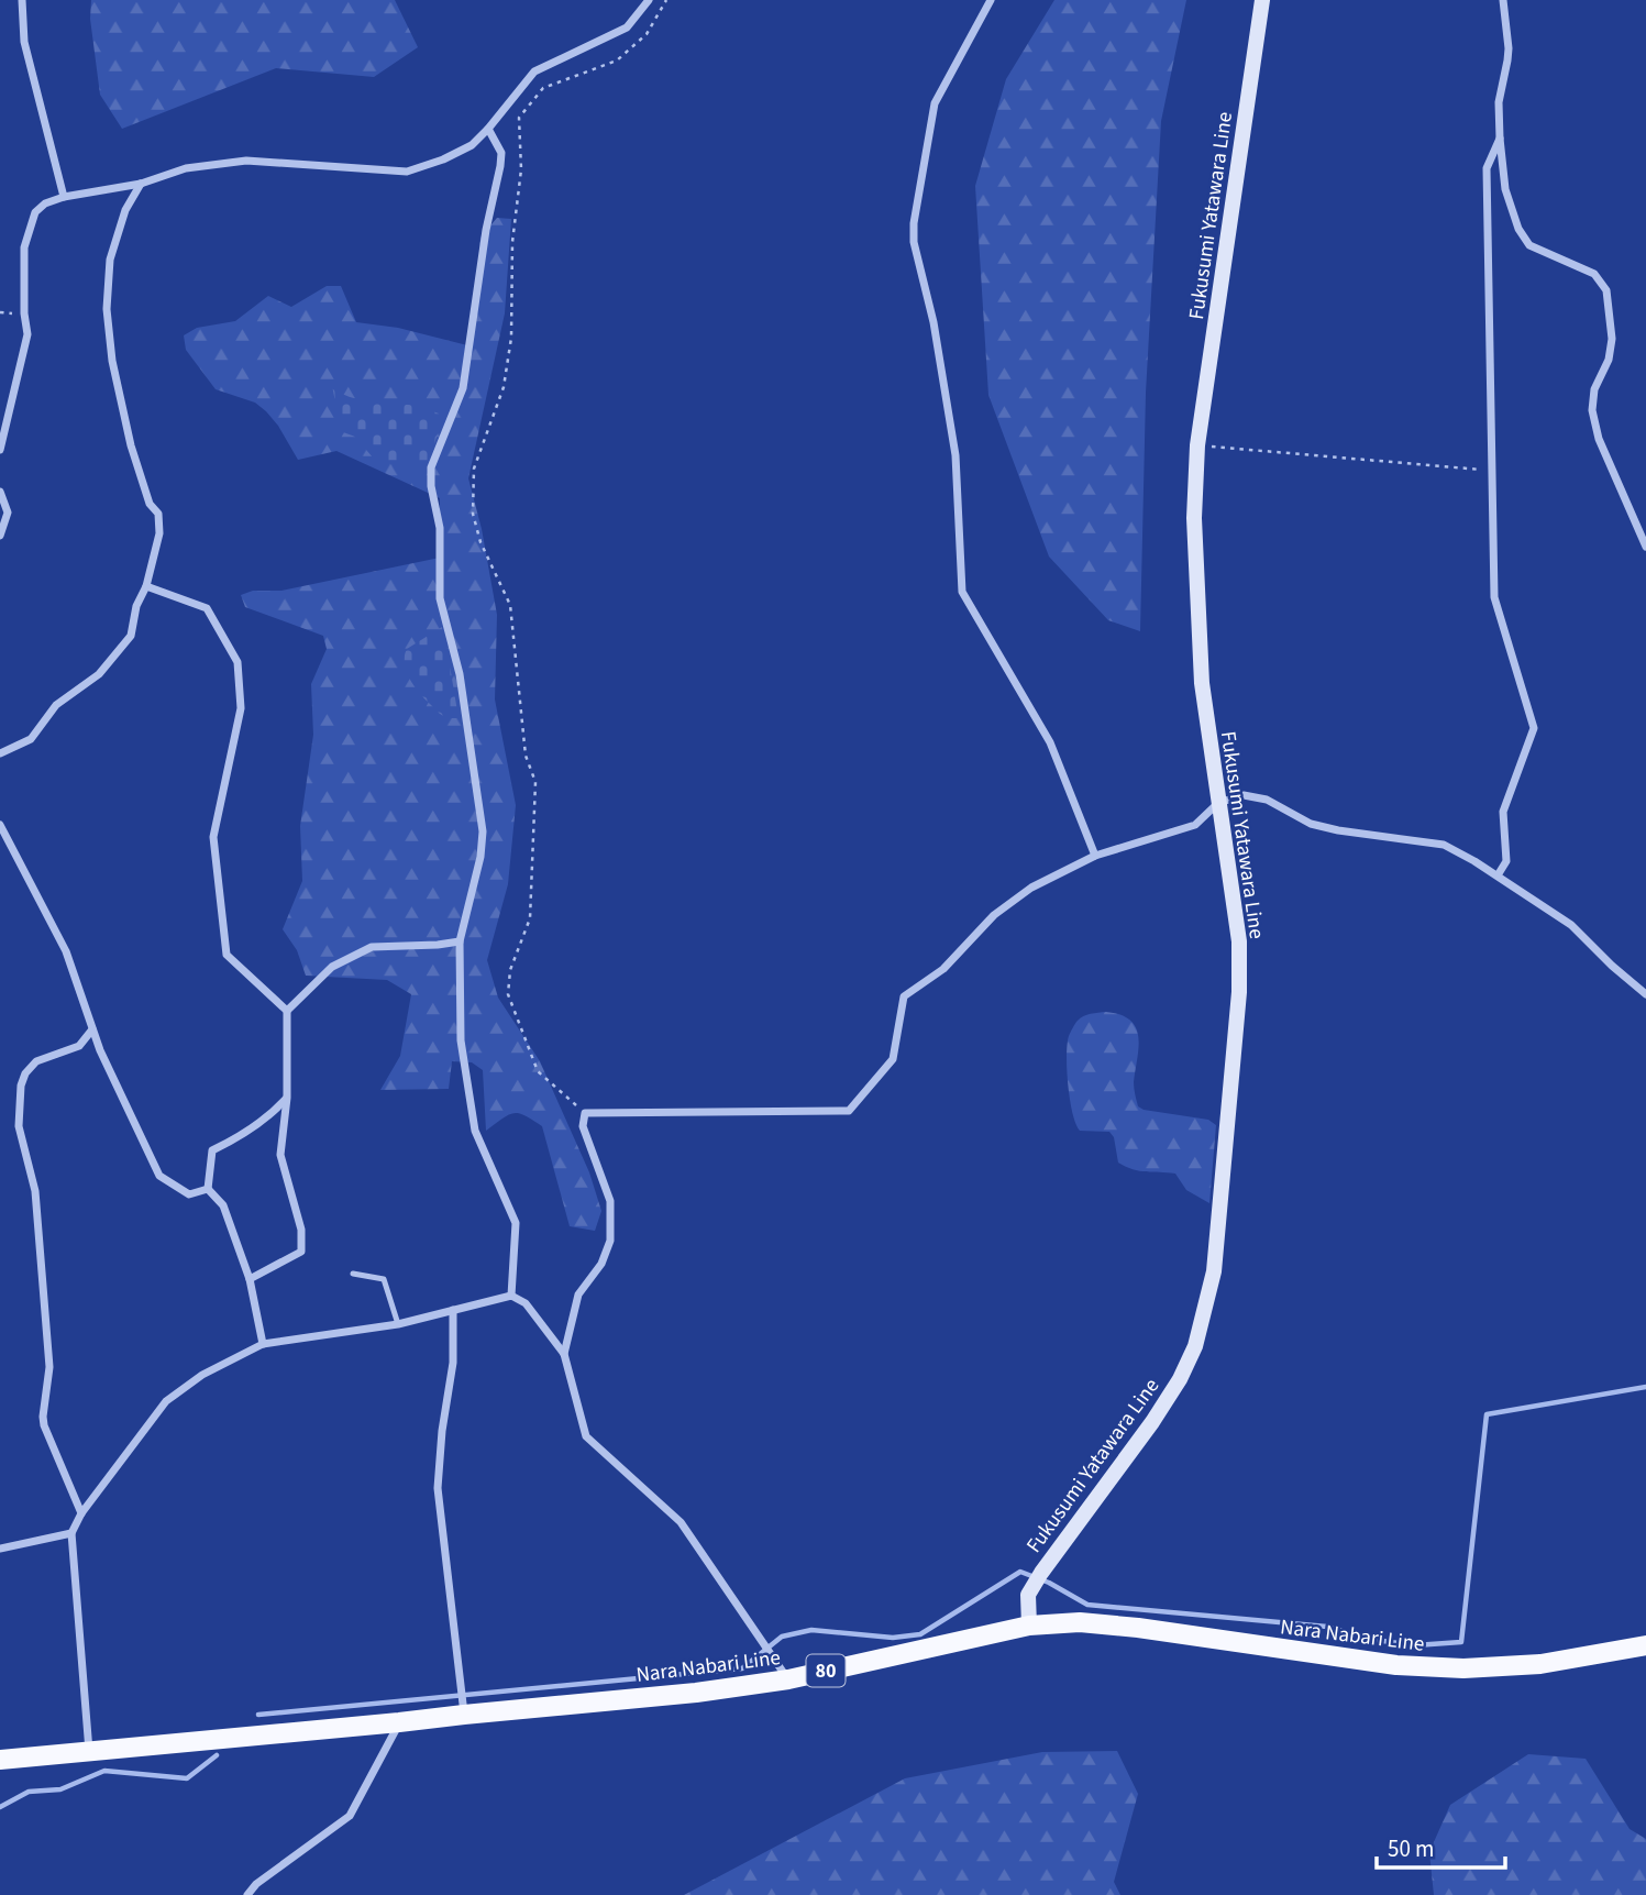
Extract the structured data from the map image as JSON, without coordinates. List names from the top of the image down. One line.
{"streets":{"main road":["Fukusumi Yatawara Line","Nara Nabari Line","80"]},"crossings":[["Fukusumi Yatawara Line","Nara Nabari Line"]],"scale_bar":"50 m"}
